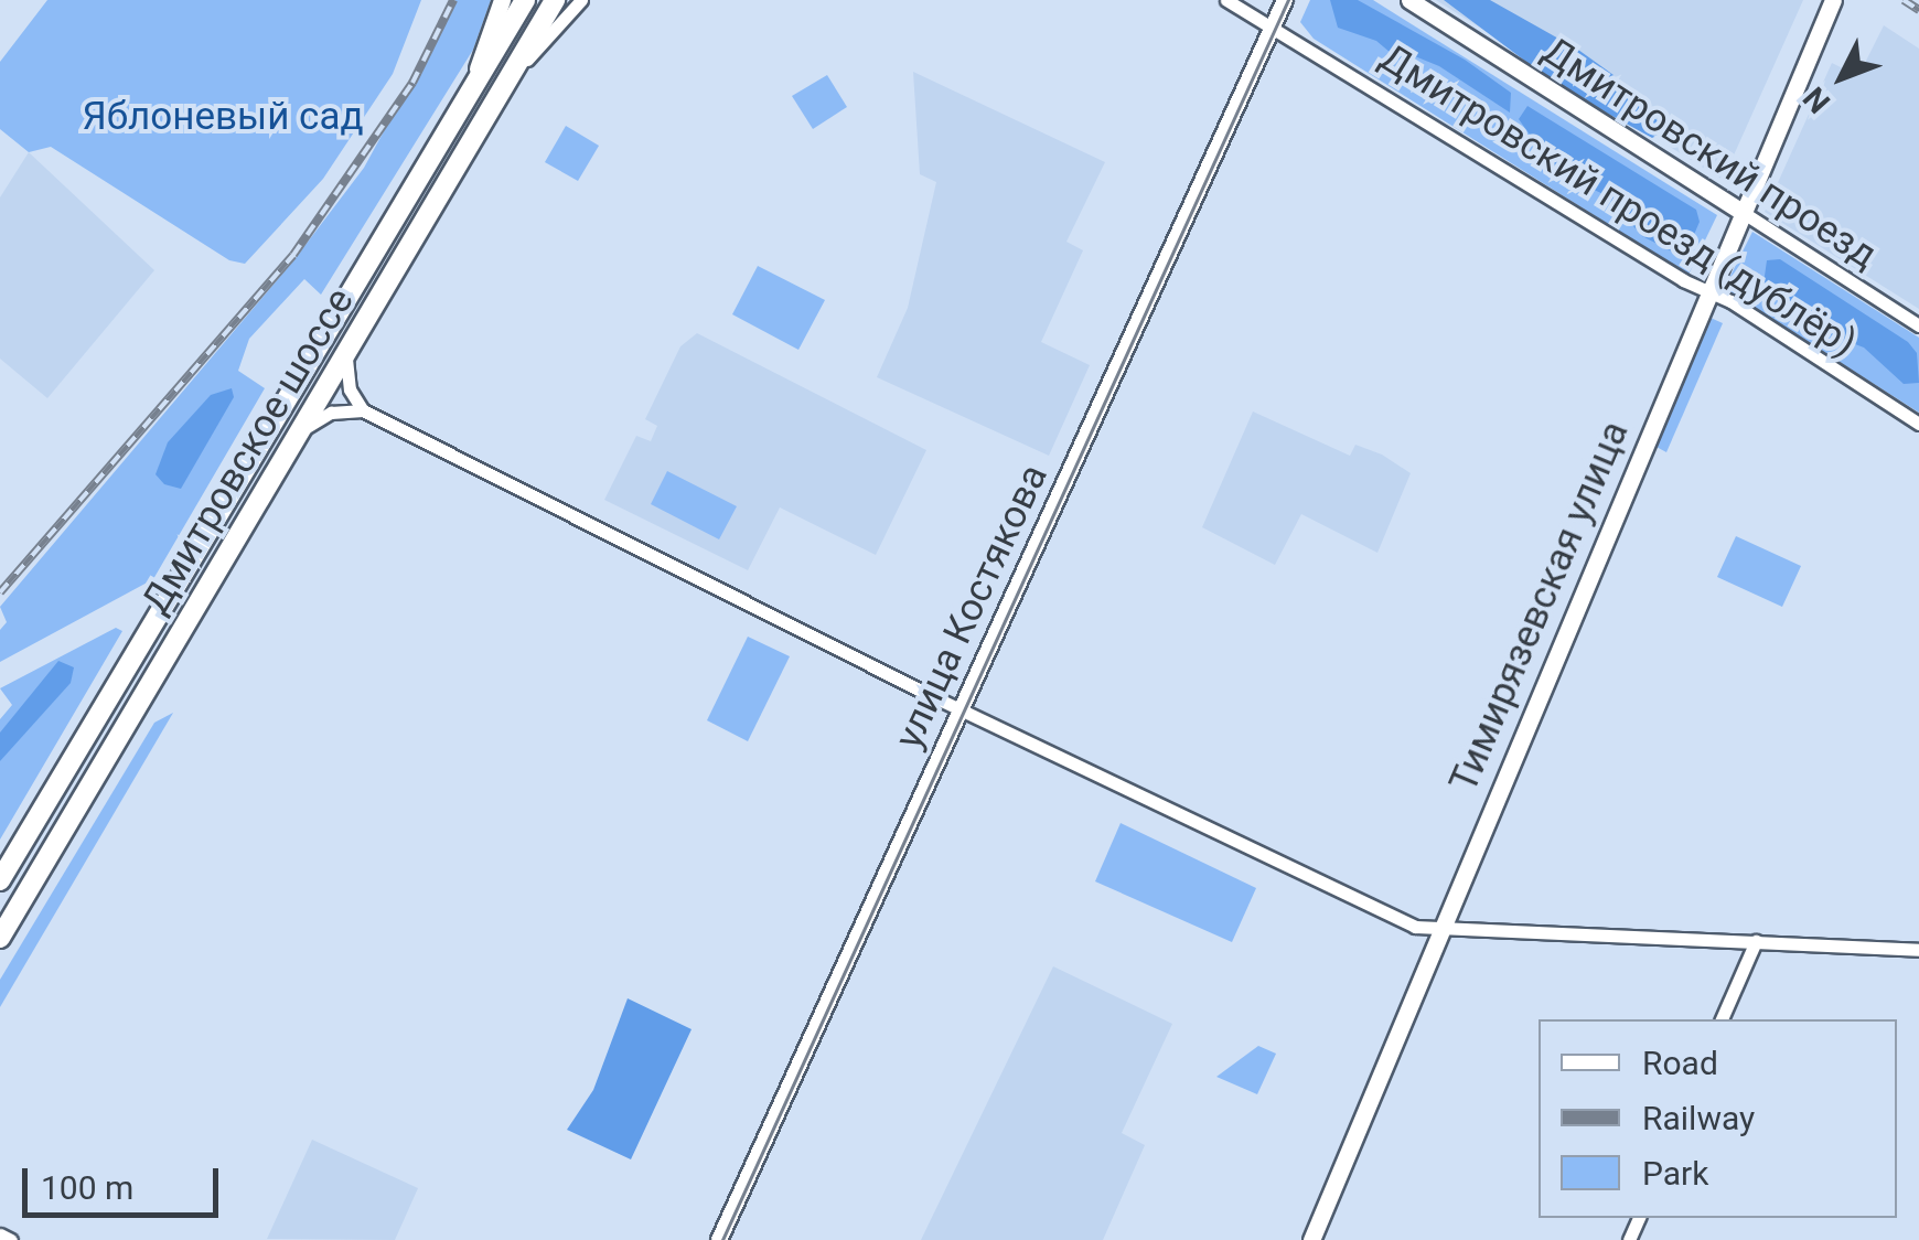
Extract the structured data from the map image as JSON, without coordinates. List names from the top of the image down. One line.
{"streets":{"main road":["Дмитровский проезд","Дмитровское шоссе","Тимирязевская улица"],"street":["Дмитровский проезд (дублёр)","улица Костякова"]},"crossings":[["Дмитровский проезд","Тимирязевская улица"],["Дмитровский проезд (дублёр)","улица Костякова"],["Дмитровский проезд (дублёр)","Тимирязевская улица"]],"parks":["Яблоневый сад"],"legend":["Road","Railway","Park"],"scale_bar":"100 m","north":"bottom left"}
